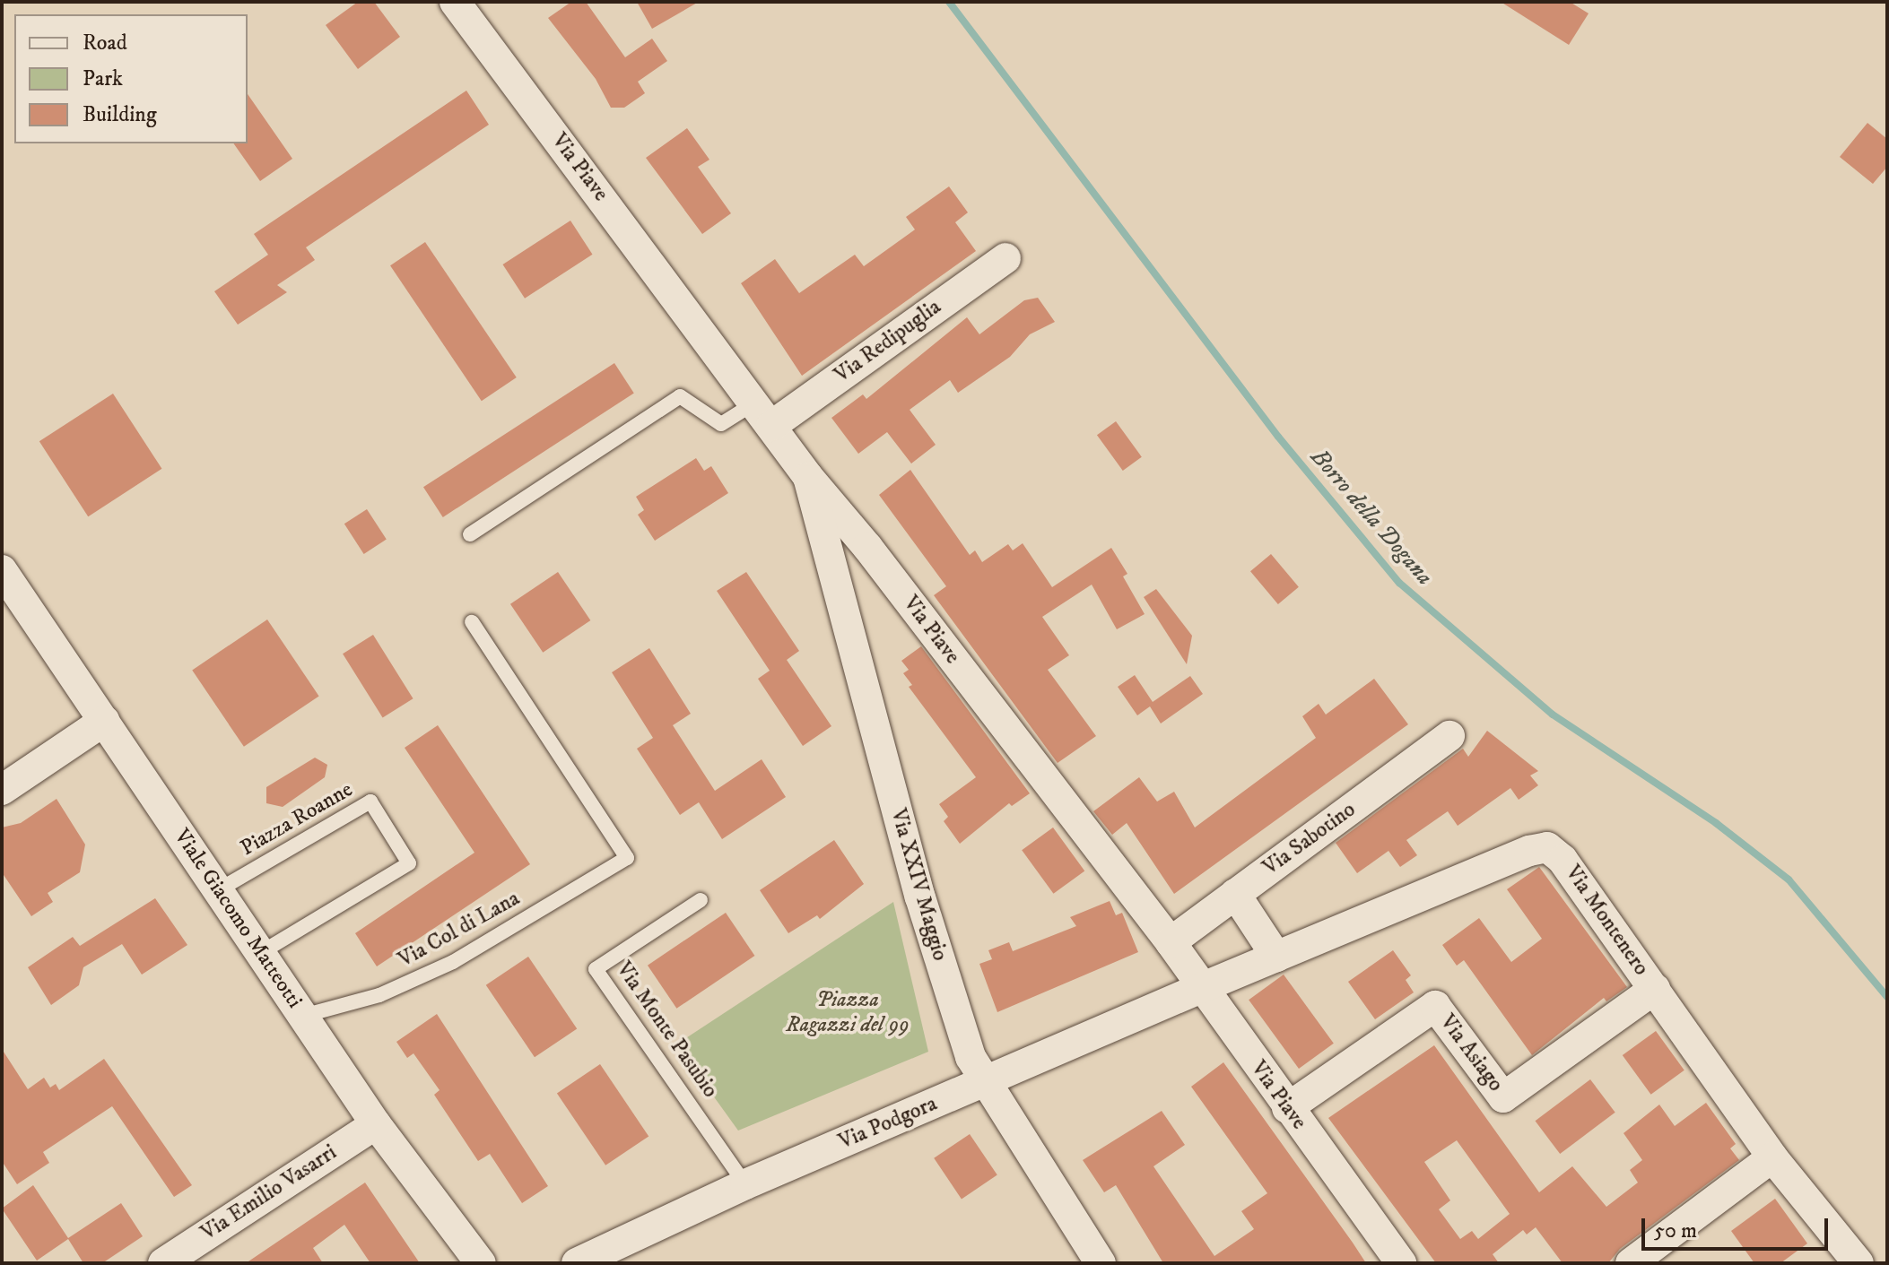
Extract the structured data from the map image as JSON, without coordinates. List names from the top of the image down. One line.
{"streets":{"street":["Via Piave","Via Redipuglia","Via Sabotino","Via XXIV Maggio","Viale Giacomo Matteotti","Via Montenero","Via Asiago","Via Podgora","Via Emilio Vasarri"],"lane":["Piazza Roanne","Via Col di Lana","Via Monte Pasubio"]},"crossings":[["Via Piave","Via Redipuglia"],["Via Piave","Via Sabotino"],["Via Piave","Via XXIV Maggio"],["Via Piave","Via Montenero"],["Via Piave","Via Asiago"],["Via Piave","Via Podgora"],["Piazza Roanne","Viale Giacomo Matteotti"],["Via XXIV Maggio","Via Podgora"],["Viale Giacomo Matteotti","Via Col di Lana"],["Viale Giacomo Matteotti","Via Emilio Vasarri"],["Via Montenero","Via Asiago"],["Via Montenero","Via Podgora"],["Via Monte Pasubio","Via Podgora"]],"water":["Borro della Dogana"],"parks":["Piazza Ragazzi del 99"],"legend":["Road","Park","Building"],"scale_bar":"50 m"}
